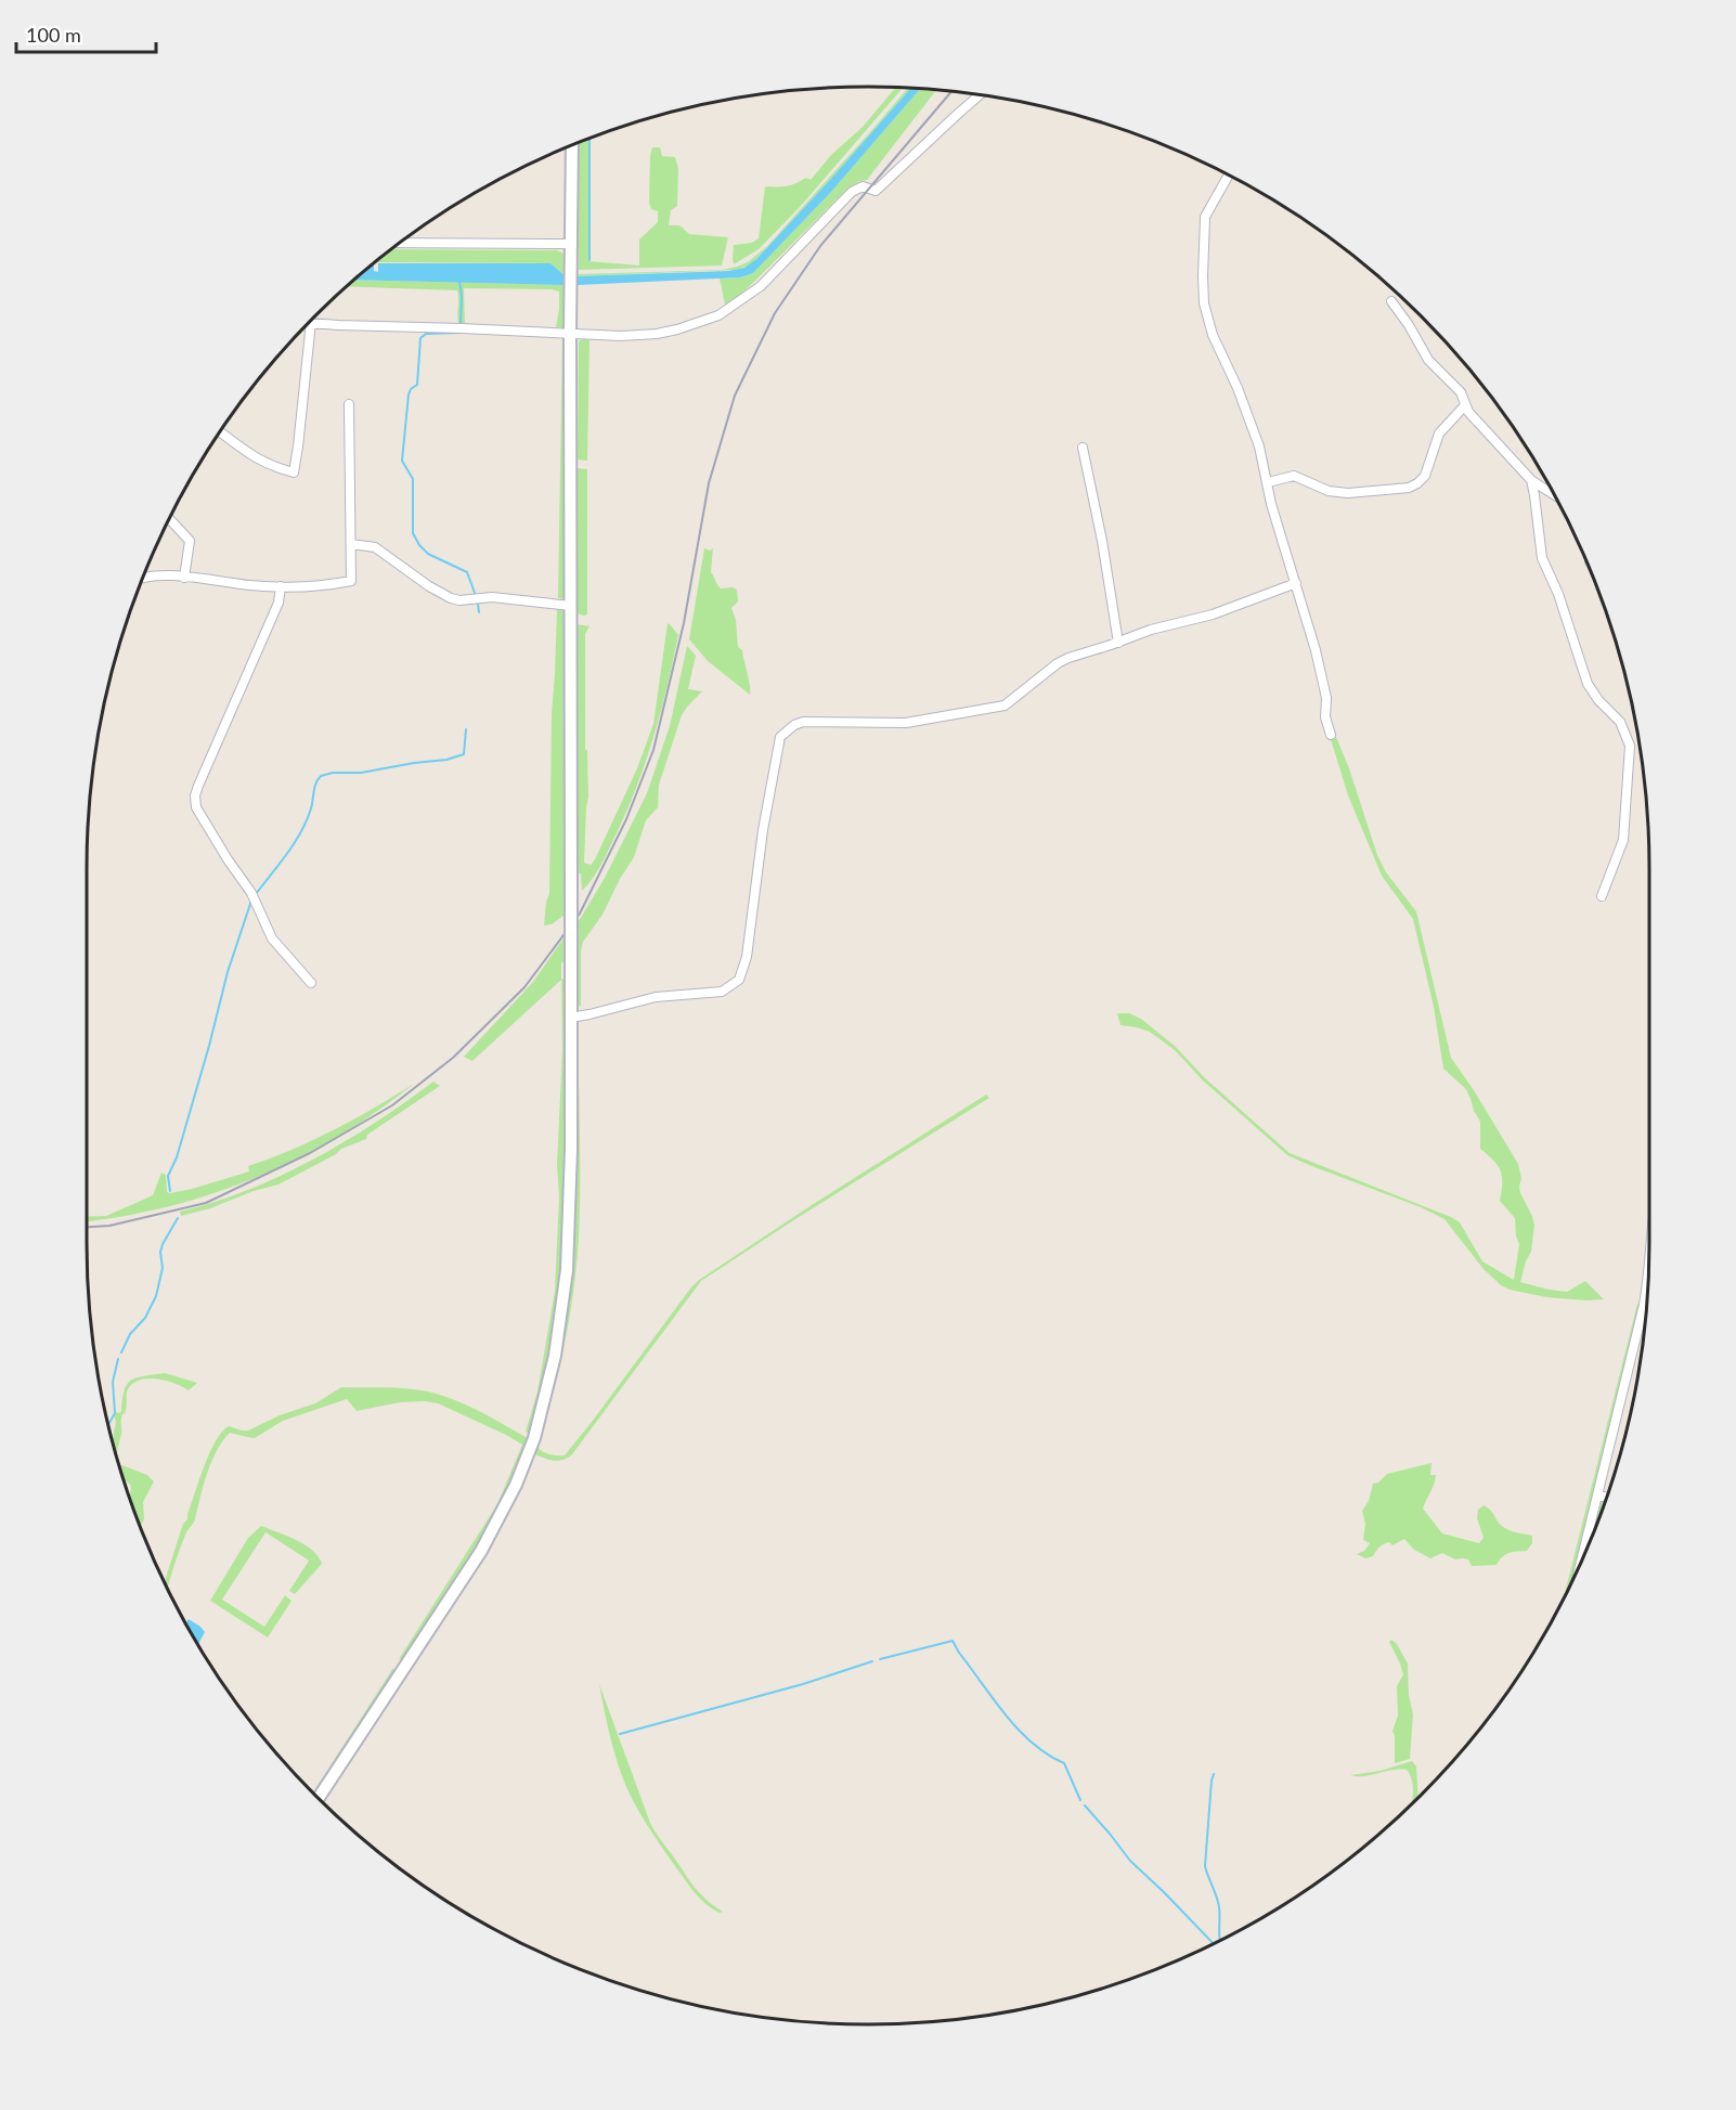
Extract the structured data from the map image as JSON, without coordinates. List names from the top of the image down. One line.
{"scale_bar":"100 m"}
